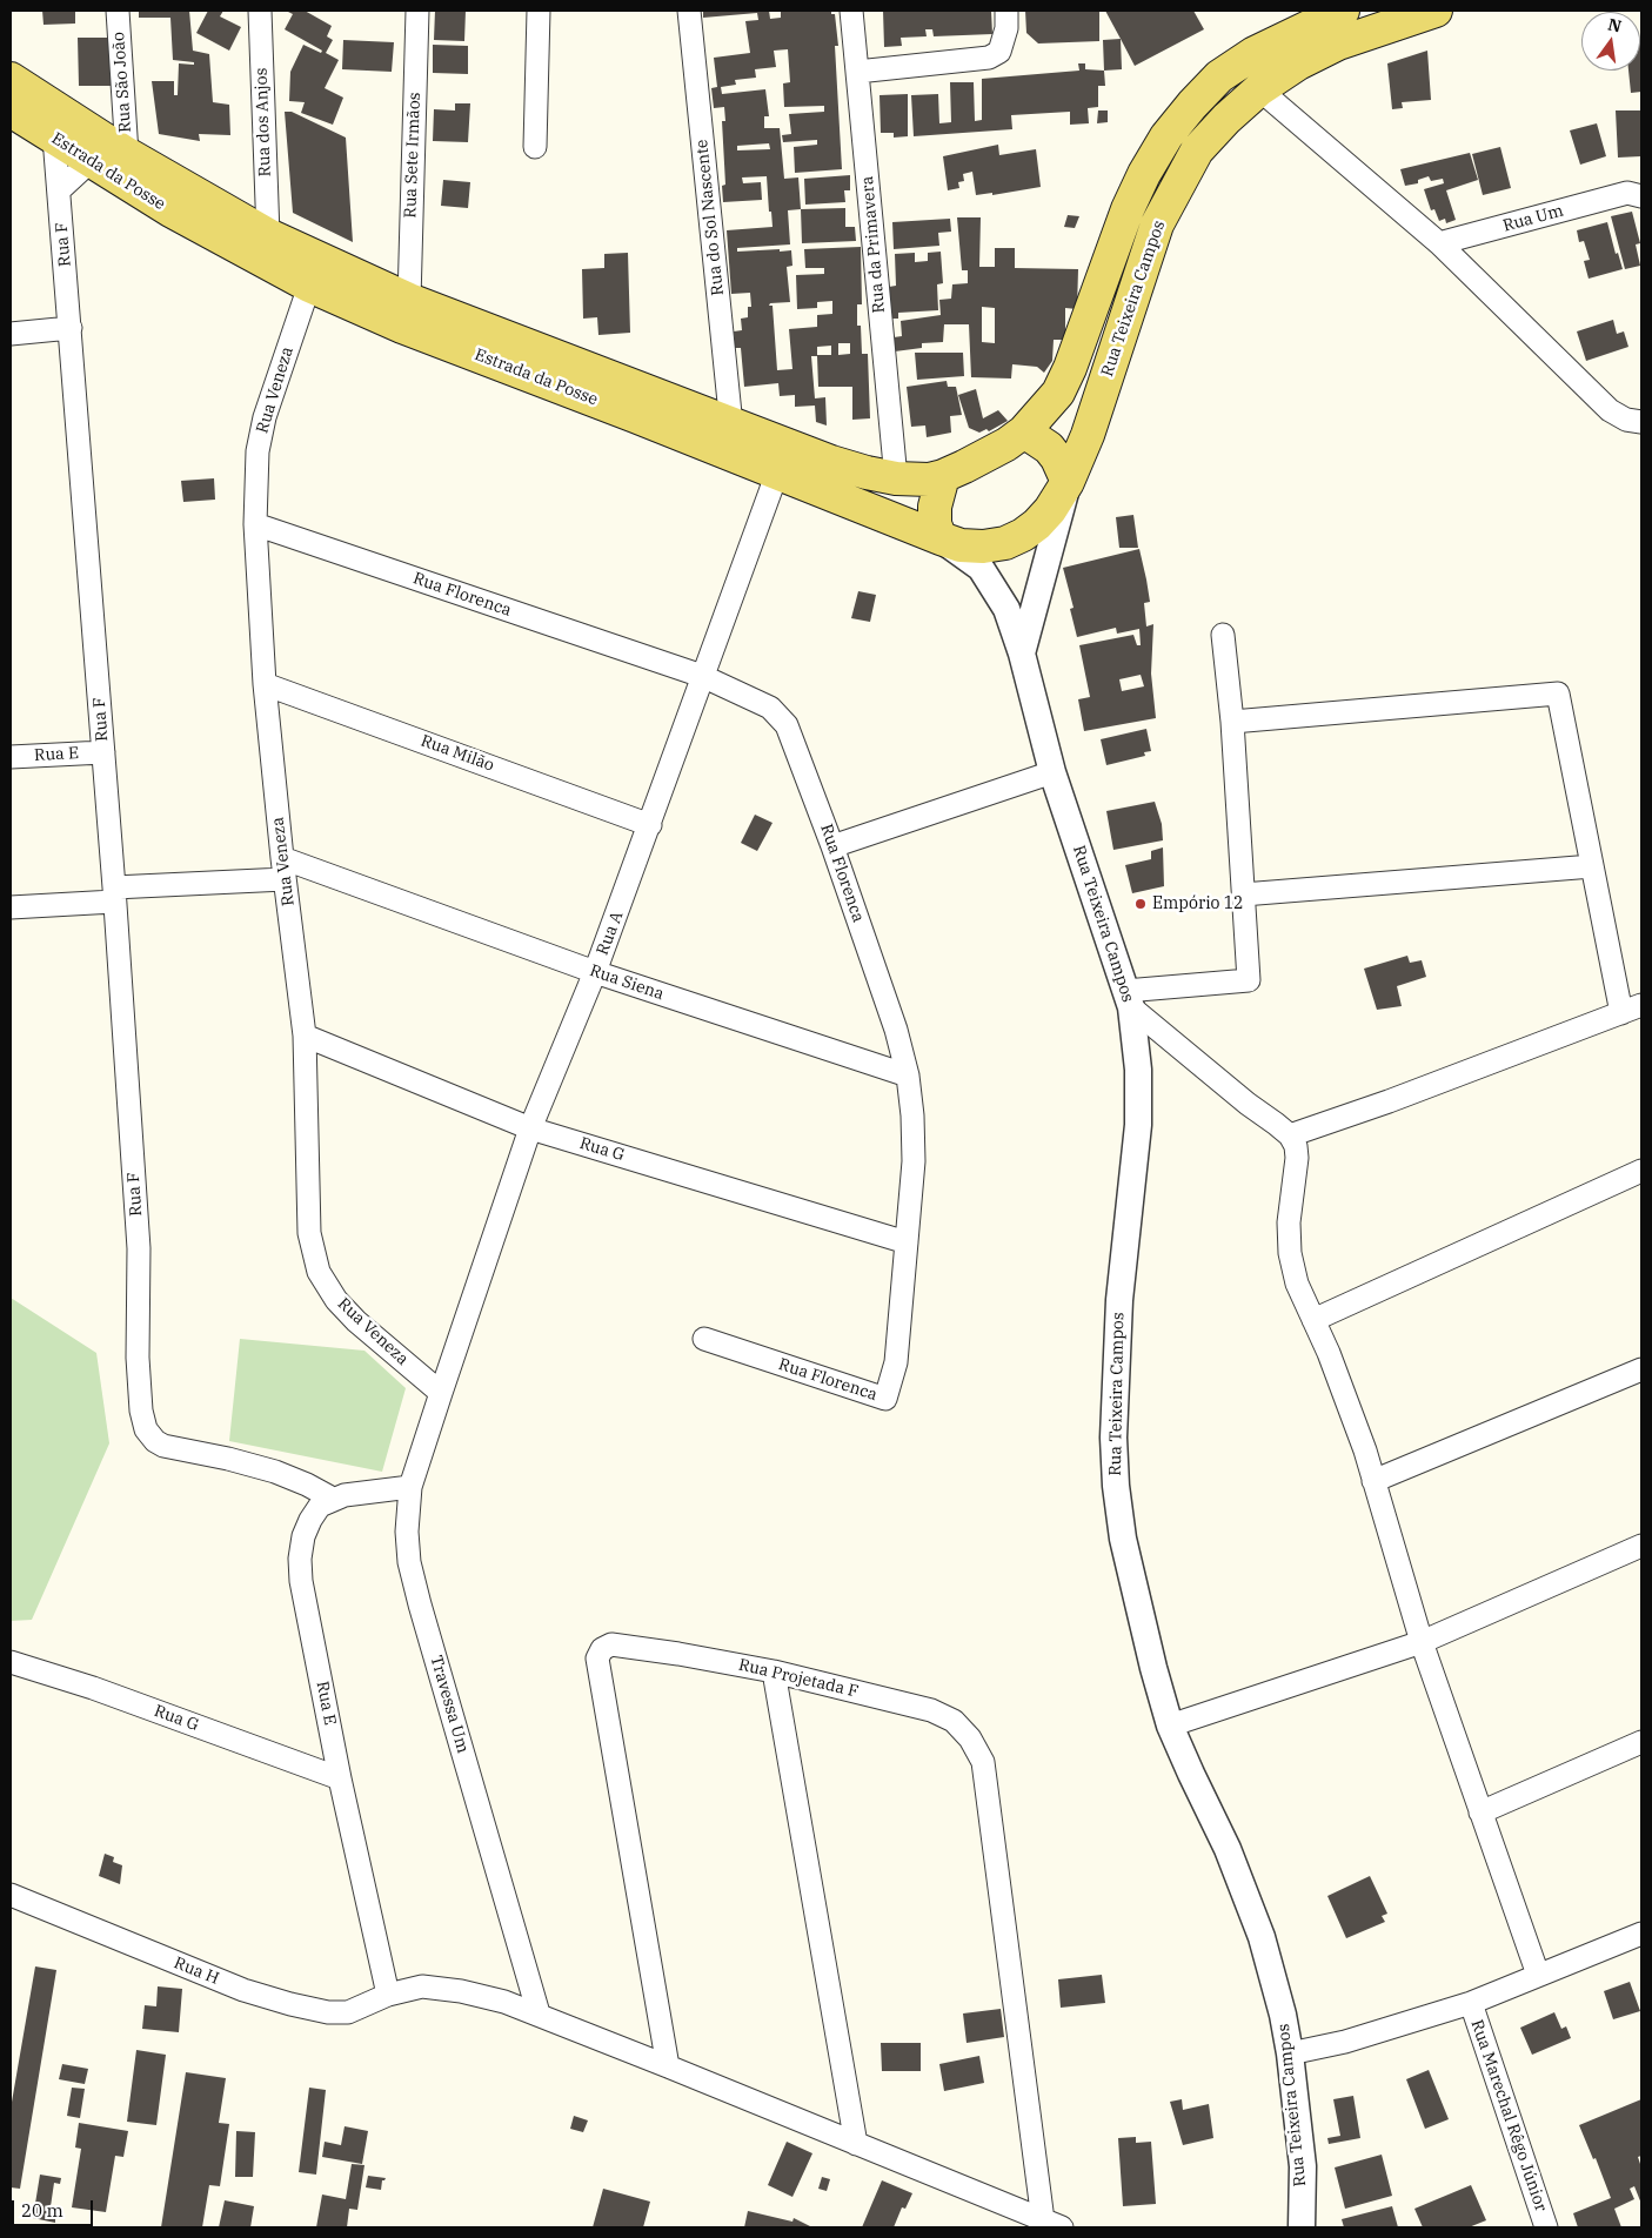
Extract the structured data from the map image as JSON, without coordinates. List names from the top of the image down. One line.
{"streets":{"main road":["Estrada da Posse","Rua Teixeira Campos"],"street":["Rua São João","Rua dos Anjos","Rua Sete Irmãos","Rua do Sol Nascente","Rua Um","Rua F","Rua da Primavera","Rua Veneza","Rua Florenca","Rua Milão","Rua E","Rua A","Rua Siena","Rua G","Rua Projetada F","Travessa Um","Rua H","Rua Marechal Rêgo Júnior"]},"crossings":[["Rua São João","Estrada da Posse"],["Rua dos Anjos","Estrada da Posse"],["Rua Sete Irmãos","Estrada da Posse"],["Estrada da Posse","Rua do Sol Nascente"],["Estrada da Posse","Rua F"],["Estrada da Posse","Rua da Primavera"],["Estrada da Posse","Rua Teixeira Campos"],["Estrada da Posse","Rua Veneza"],["Estrada da Posse","Rua A"],["Rua F","Rua E"],["Rua Veneza","Rua Florenca"],["Rua Veneza","Rua Milão"],["Rua Veneza","Rua A"],["Rua Veneza","Rua Siena"],["Rua Veneza","Rua G"],["Rua Veneza","Travessa Um"],["Rua Florenca","Rua A"],["Rua Florenca","Rua Siena"],["Rua Florenca","Rua G"],["Rua Milão","Rua A"],["Rua E","Rua G"],["Rua E","Rua H"],["Rua A","Rua Siena"],["Rua A","Rua G"],["Rua A","Travessa Um"],["Rua Projetada F","Rua H"],["Travessa Um","Rua H"]],"places":["Empório 12"],"scale_bar":"20 m","north":"top"}
